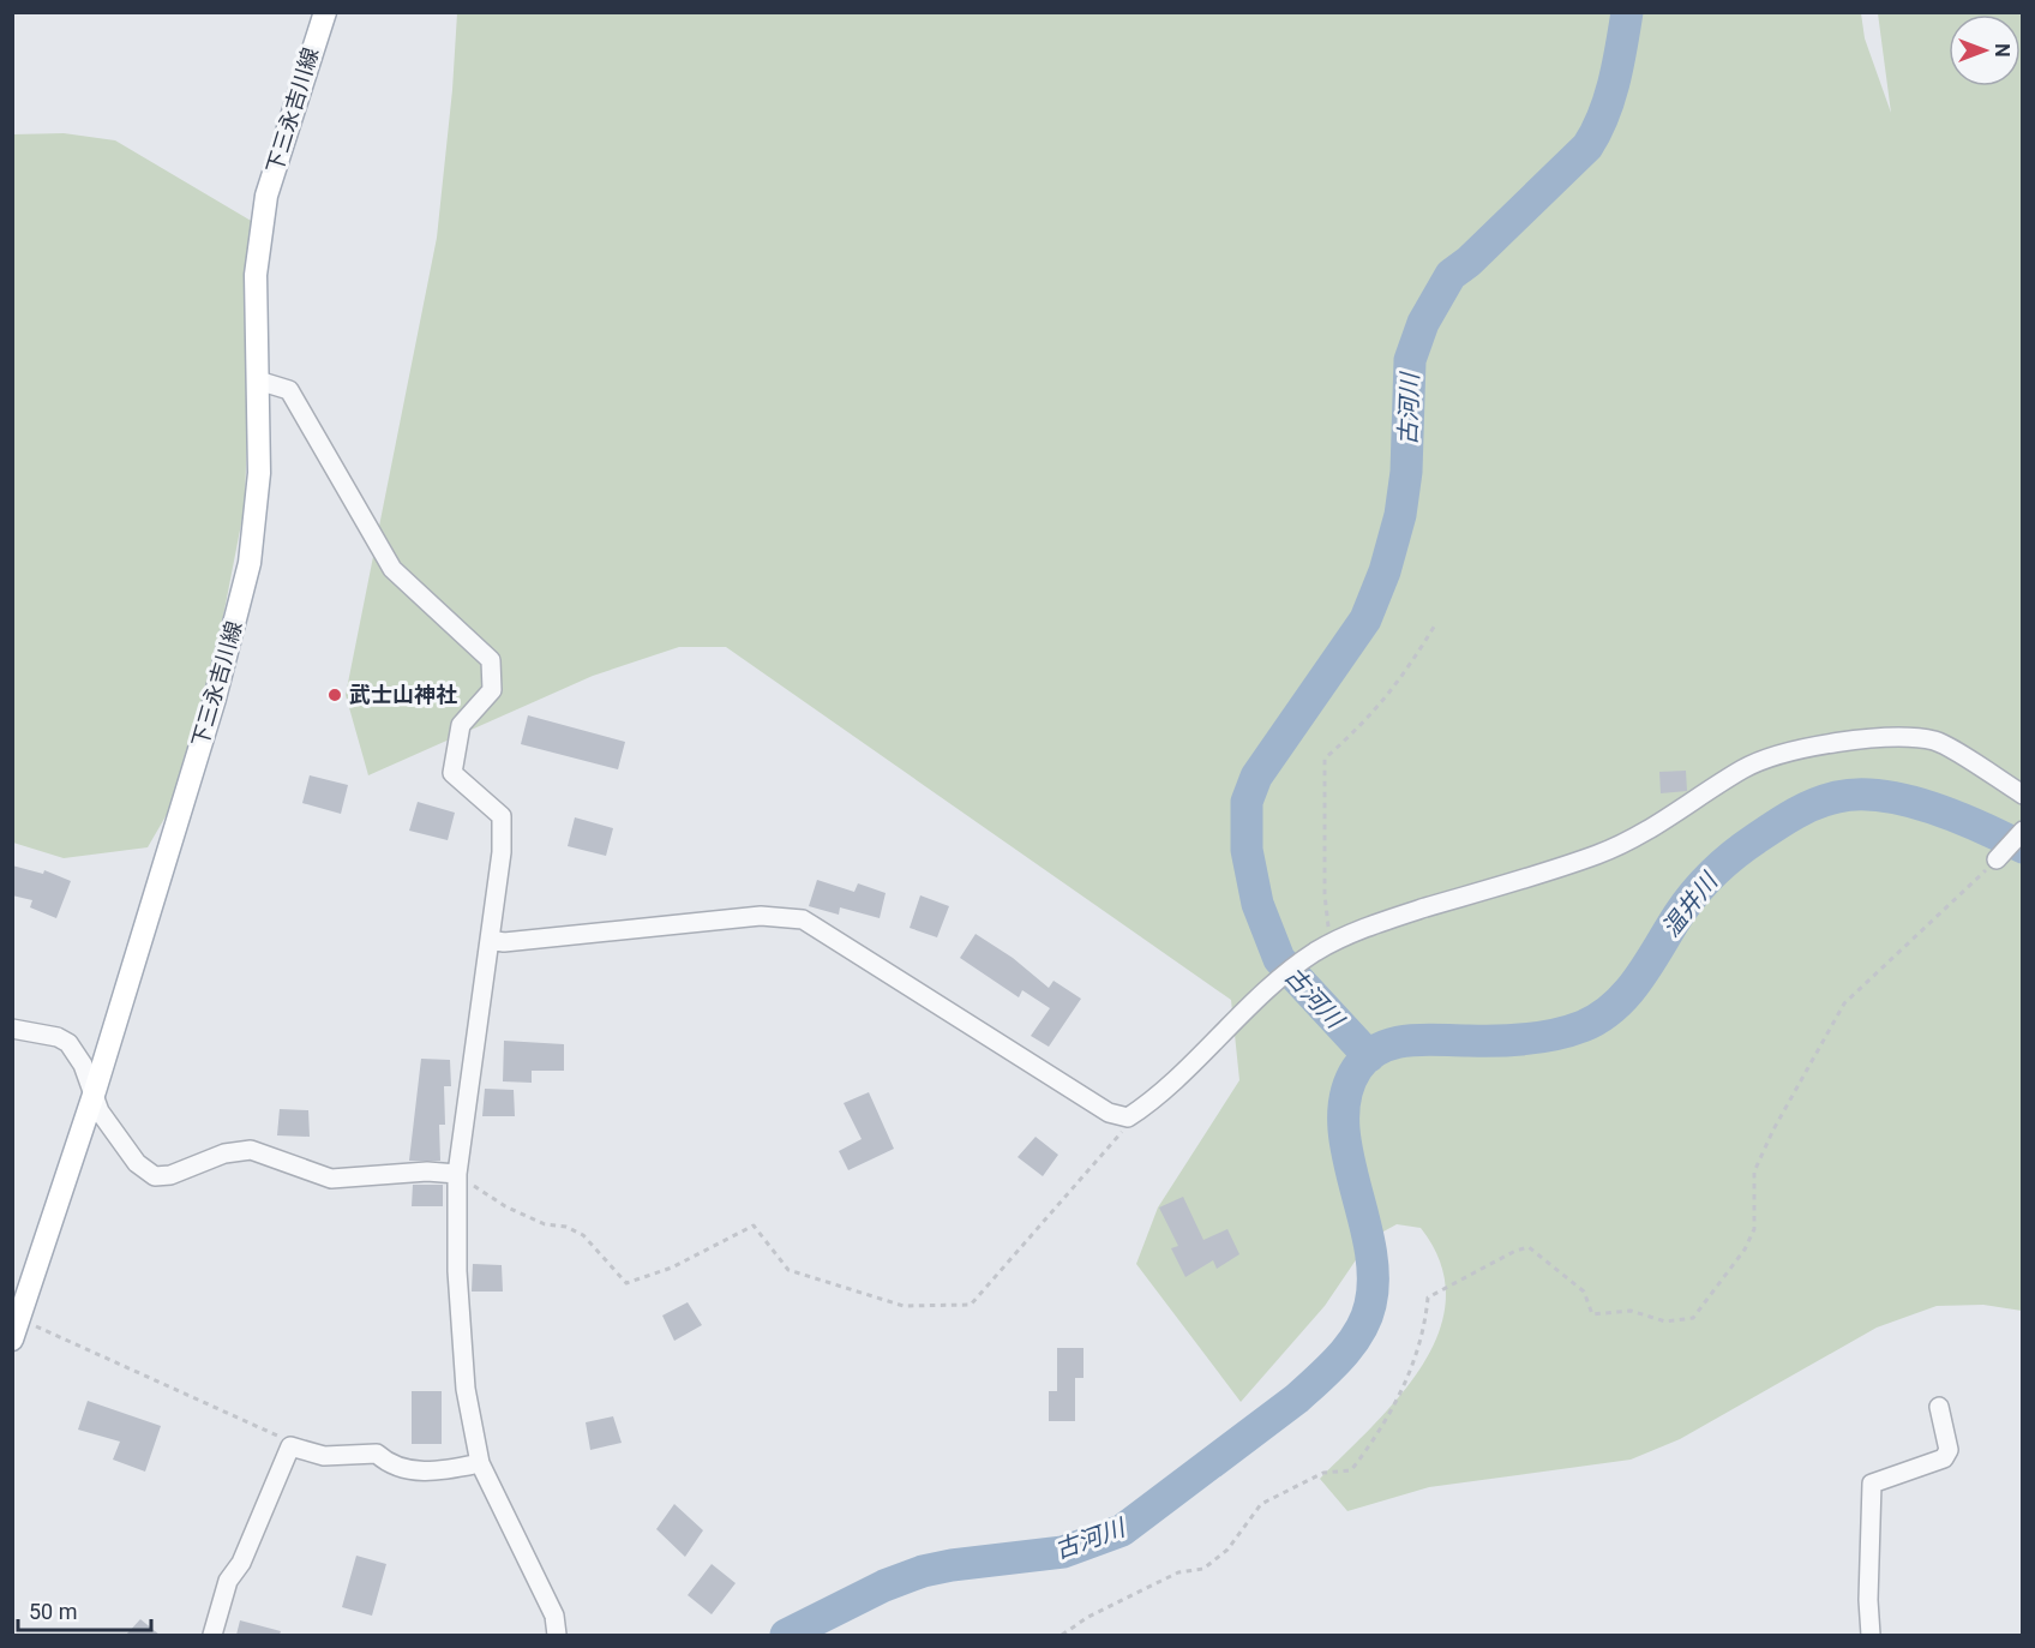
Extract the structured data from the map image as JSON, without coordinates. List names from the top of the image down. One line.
{"streets":{"main road":["下三永吉川線"]},"water":["古河川","温井川"],"places":["武士山神社"],"scale_bar":"50 m","north":"right"}
